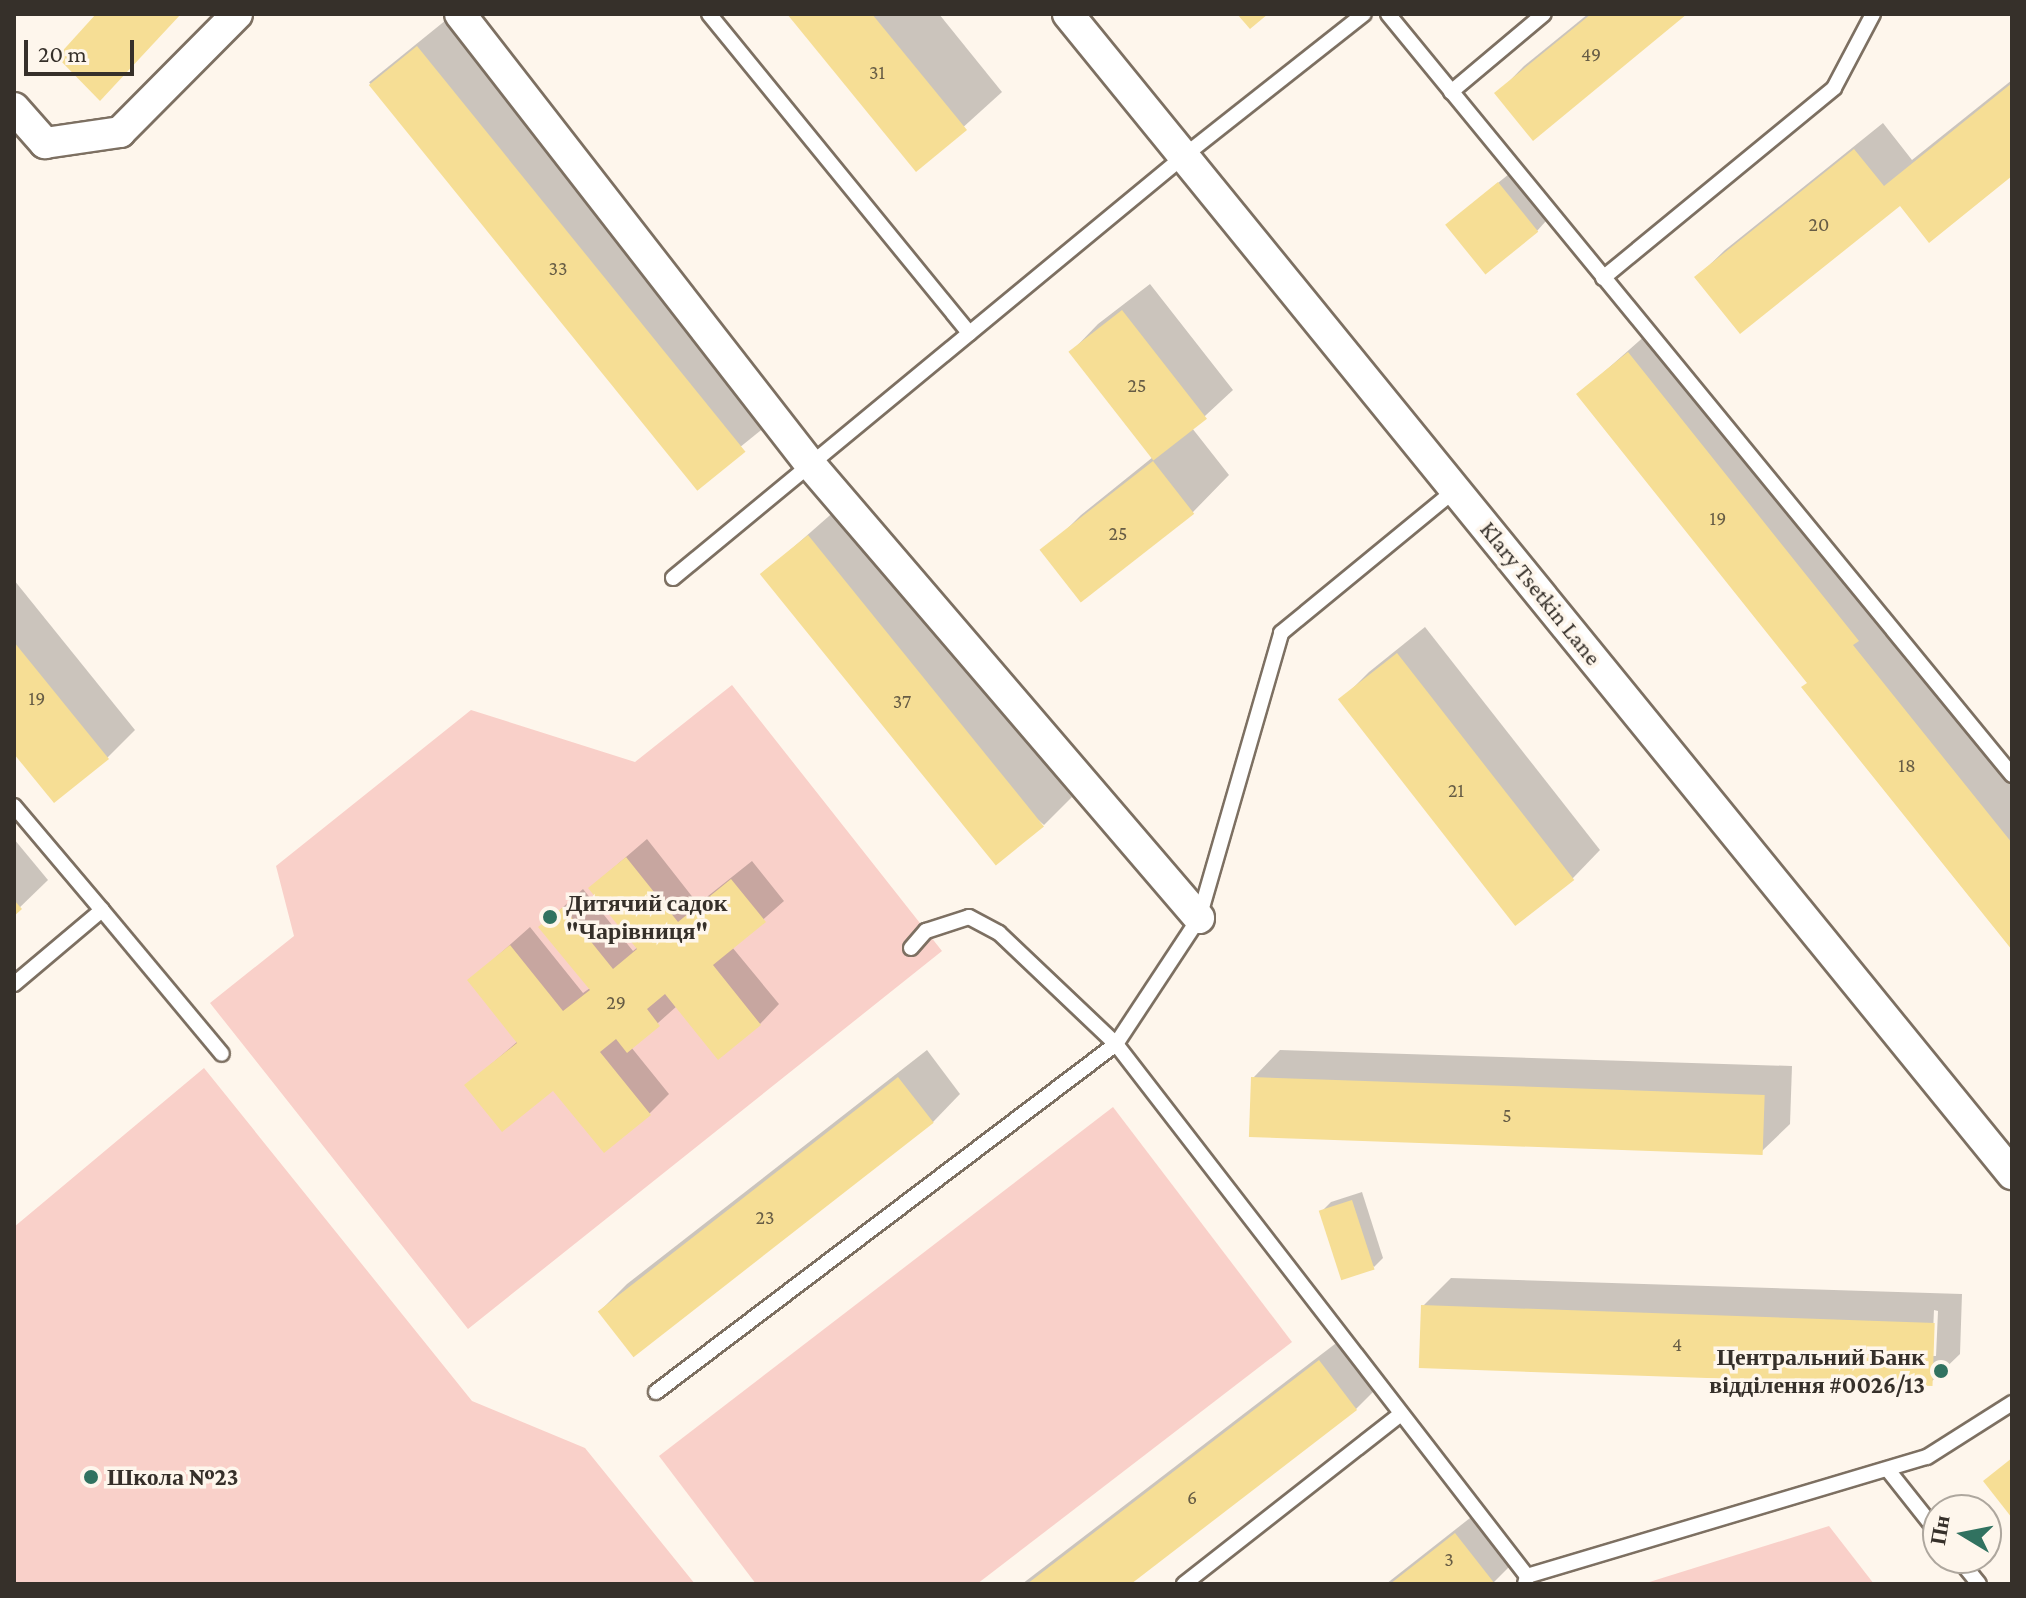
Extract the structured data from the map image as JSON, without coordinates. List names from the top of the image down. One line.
{"streets":{"street":["Klary Tsetkin Lane"]},"places":["Дитячий садок \"Чарівниця\"","Центральний Банк відділення #0026/13","Школа №23"],"house_numbers":["49","31","20","33","25","19","25","19","37","18","21","29","5","23","4","6","3"],"scale_bar":"20 m","north":"left"}
